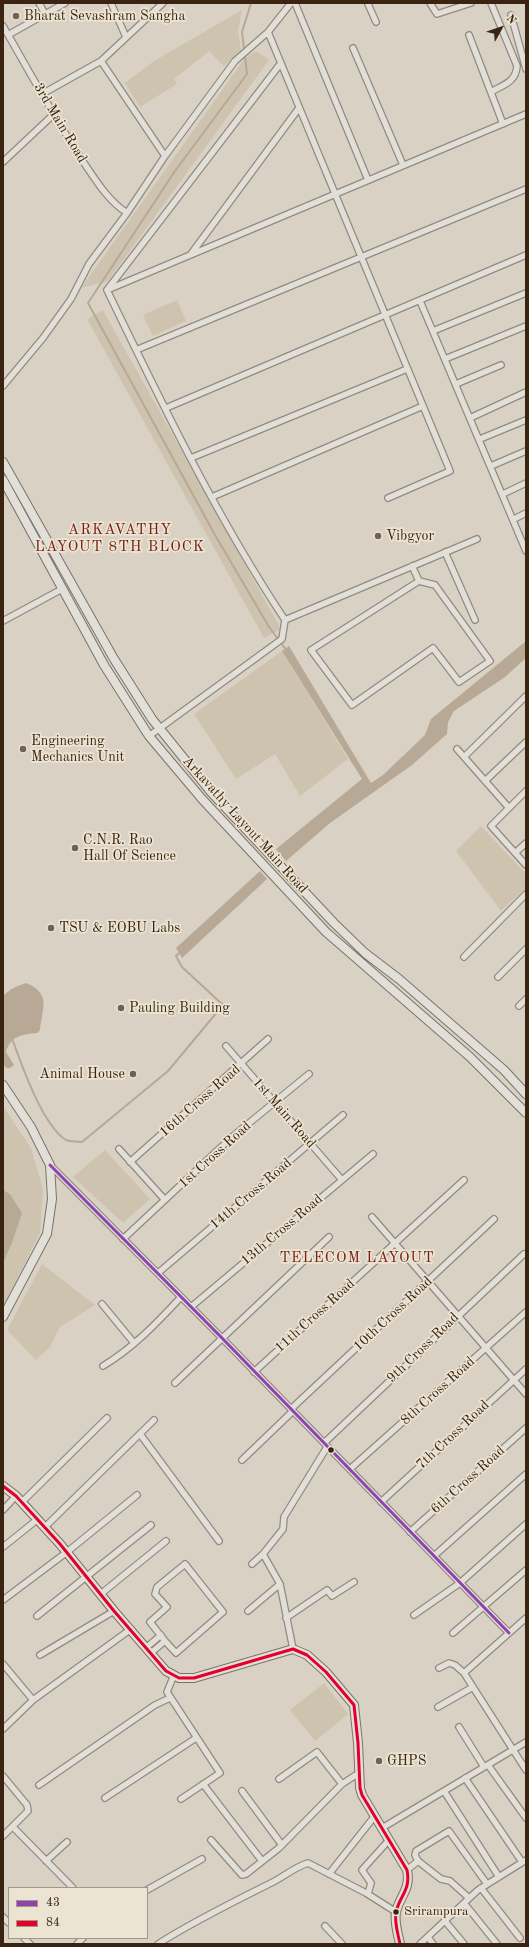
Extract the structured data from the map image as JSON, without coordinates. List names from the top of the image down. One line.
{"streets":{"main road":["Arkavathy Layout Main Road"],"street":["3rd Main Road","16th Cross Road","1st Main Road","1st Cross Road","14th Cross Road","13th Cross Road","10th Cross Road","11th Cross Road","9th Cross Road","8th Cross Road","7th Cross Road","6th Cross Road"]},"crossings":[["16th Cross Road","1st Main Road"],["1st Main Road","1st Cross Road"],["1st Main Road","14th Cross Road"],["1st Main Road","13th Cross Road"]],"districts":["ARKAVATHY LAYOUT 8TH BLOCK","TELECOM LAYOUT"],"places":["Bharat Sevashram Sangha","Vibgyor","Engineering Mechanics Unit","C.N.R. Rao Hall Of Science","TSU & EOBU Labs","Pauling Building","Animal House","GHPS","Srirampura"],"lines":["transit line 43","transit line 84"],"legend":["43","84"],"north":"top right"}
